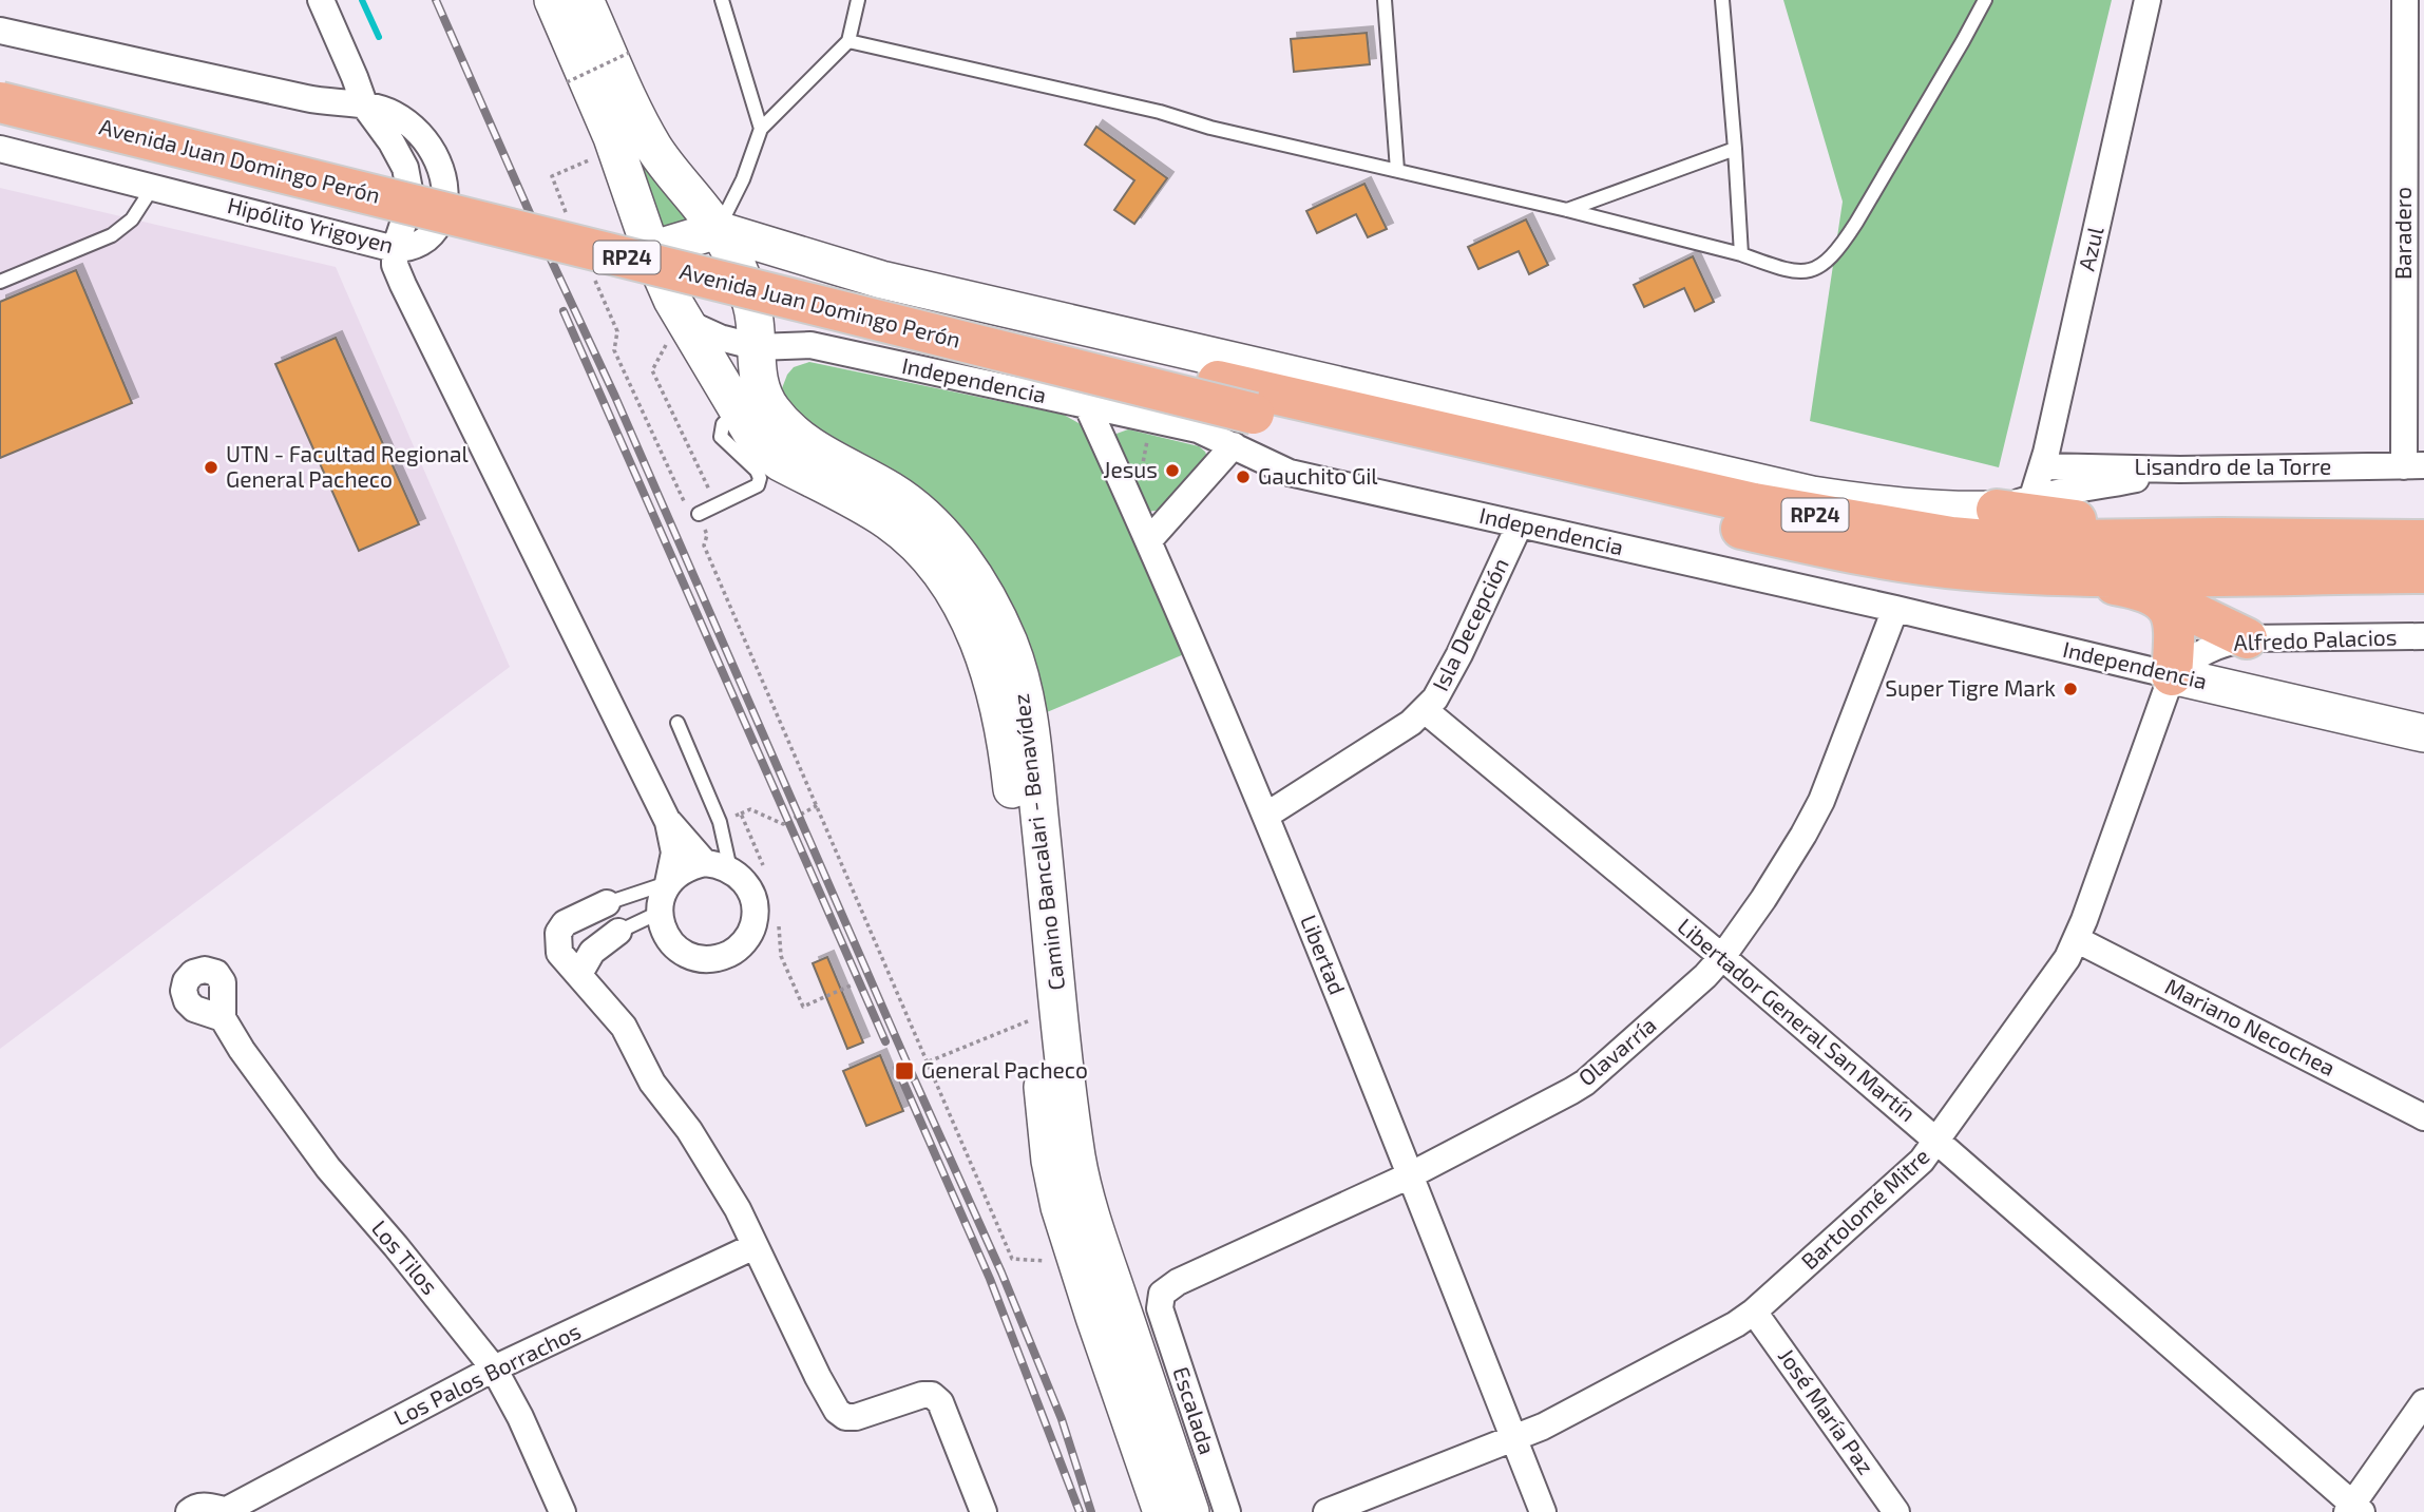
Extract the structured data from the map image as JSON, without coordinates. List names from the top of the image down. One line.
{"streets":{"main road":["Avenida Juan Domingo Perón","RP24","Independencia","Camino Bancalari - Benavídez"],"street":["Hipólito Yrigoyen","Baradero","Azul","Lisandro de la Torre","Isla Decepción","Alfredo Palacios","Libertad","Libertador General San Martín","Mariano Necochea","Olavarría","Bartolomé Mitre","Los Tilos","Los Palos Borrachos","Escalada","José María Paz"]},"crossings":[["Avenida Juan Domingo Perón","RP24"],["Avenida Juan Domingo Perón","Independencia"],["Baradero","Lisandro de la Torre"],["Azul","Lisandro de la Torre"],["RP24","Independencia"],["Independencia","Isla Decepción"],["Independencia","Alfredo Palacios"],["Independencia","Camino Bancalari - Benavídez"],["Independencia","Libertad"],["Independencia","Olavarría"],["Independencia","Bartolomé Mitre"],["Isla Decepción","Libertad"],["Isla Decepción","Libertador General San Martín"],["Alfredo Palacios","Bartolomé Mitre"],["Libertad","Olavarría"],["Libertad","Bartolomé Mitre"],["Libertador General San Martín","Olavarría"],["Libertador General San Martín","Bartolomé Mitre"],["Mariano Necochea","Bartolomé Mitre"],["Olavarría","Escalada"],["Bartolomé Mitre","José María Paz"],["Los Tilos","Los Palos Borrachos"]],"places":{"other":["UTN - Facultad Regional General Pacheco","Jesus","Gauchito Gil","Super Tigre Mark"],"transit":["General Pacheco"]}}
